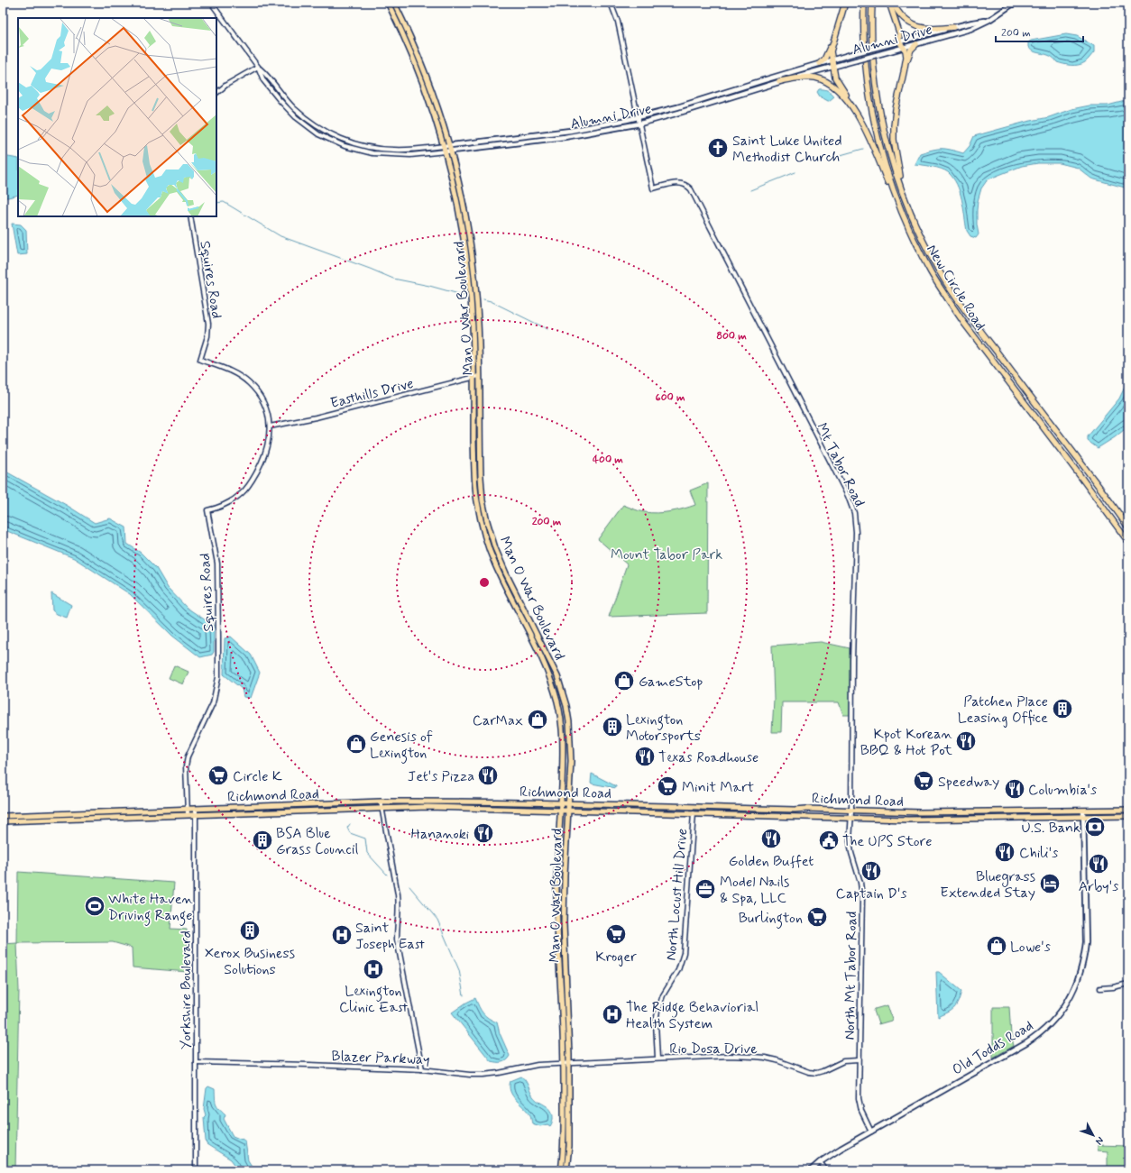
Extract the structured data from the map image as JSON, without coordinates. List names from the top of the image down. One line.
{"streets":{"highway":["New Circle Road"],"main road":["Alumni Drive","Man O War Boulevard","Richmond Road","Old Todds Road"],"street":["Squires Road","Easthills Drive","Mt Tabor Road","North Locust Hill Drive","North Mt Tabor Road","Yorkshire Boulevard","Rio Dosa Drive","Blazer Parkway"]},"crossings":[["Alumni Drive","Man O War Boulevard"],["Alumni Drive","Mt Tabor Road"],["Squires Road","Easthills Drive"],["Squires Road","Richmond Road"],["Man O War Boulevard","Easthills Drive"],["Man O War Boulevard","Richmond Road"],["Man O War Boulevard","Rio Dosa Drive"],["Man O War Boulevard","Blazer Parkway"],["Mt Tabor Road","Richmond Road"],["Mt Tabor Road","North Mt Tabor Road"],["Richmond Road","North Locust Hill Drive"],["Richmond Road","North Mt Tabor Road"],["Richmond Road","Yorkshire Boulevard"],["Richmond Road","Old Todds Road"],["North Locust Hill Drive","Rio Dosa Drive"],["North Mt Tabor Road","Old Todds Road"],["North Mt Tabor Road","Rio Dosa Drive"],["Yorkshire Boulevard","Blazer Parkway"],["Rio Dosa Drive","Blazer Parkway"]],"parks":["Mount Tabor Park"],"places":{"church":["Saint Luke United Methodist Church"],"shop":["GameStop","CarMax","Genesis of Lexington","Lowe's"],"building":["Patchen Place Leasing Office","Lexington Motorsports","BSA Blue Grass Council","Xerox Business Solutions"],"restaurant":["Kpot Korean BBQ & Hot Pot","Texas Roadhouse","Jet's Pizza","Columbia's","Hananoki","Golden Buffet","Chili's","Arby's","Captain D's"],"supermarket":["Circle K","Speedway","Minit Mart","Burlington","Kroger"],"bank":["U.S. Bank"],"public building":["The UPS Store"],"hotel":["Bluegrass Extended Stay"],"office":["Model Nails & Spa, LLC"],"sports":["White Haven Driving Range"],"hospital":["Saint Joseph East","Lexington Clinic East","The Ridge Behaviorial Health System"]},"scale_bar":"200 m","north":"bottom right","rings":["800 m","600 m","400 m","200 m"]}
